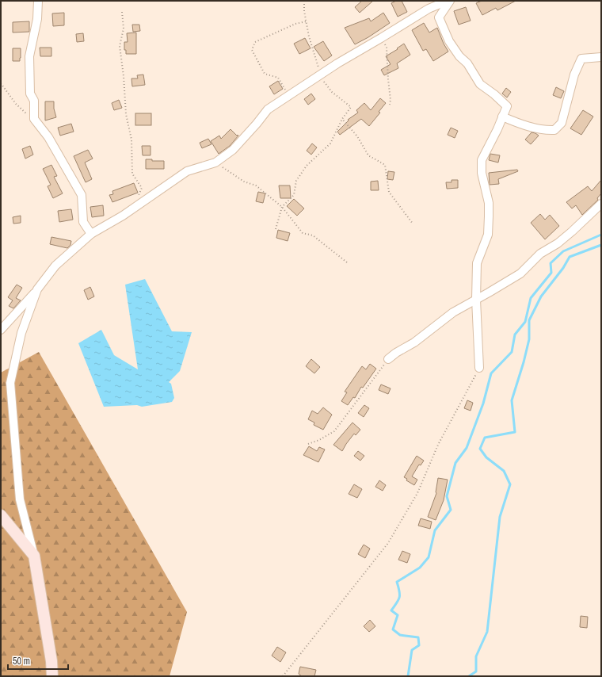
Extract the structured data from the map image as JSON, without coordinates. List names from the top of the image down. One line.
{"scale_bar":"50 m"}
